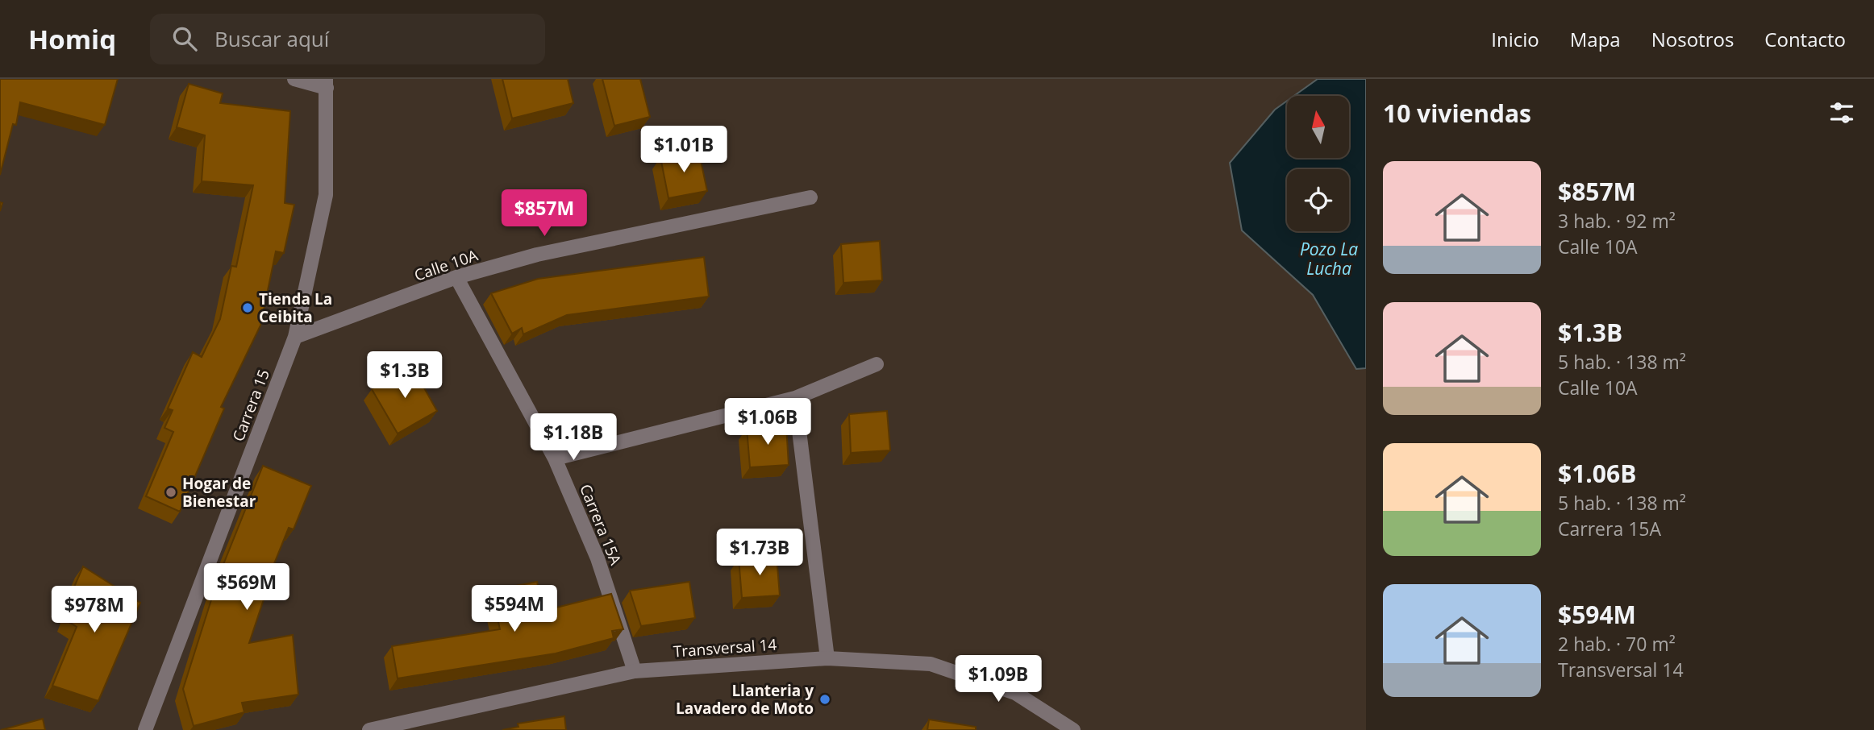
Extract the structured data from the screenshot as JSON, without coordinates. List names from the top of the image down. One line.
{"streets":{"street":["Calle 10A","Carrera 15","Carrera 15A","Transversal 14"]},"crossings":[["Calle 10A","Carrera 15"],["Calle 10A","Carrera 15A"],["Carrera 15A","Transversal 14"]],"water":["Pozo La Lucha"],"places":["Tienda La Ceibita","Hogar de Bienestar","Llanteria y Lavadero de Moto"],"north":"top","page":{"header":"Homiq","search":"Buscar aquí","nav":["Inicio","Mapa","Nosotros","Contacto"],"heading":"10 viviendas","price":["$1.01B","$857M","$1.3B","$1.06B","$1.18B","$1.73B","$569M","$594M","$978M","$1.09B"],"list":[{"name":"$857M","note":"3 hab. · 92 m² · Calle 10A"},{"name":"$1.3B","note":"5 hab. · 138 m² · Calle 10A"},{"name":"$1.06B","note":"5 hab. · 138 m² · Carrera 15A"},{"name":"$594M","note":"2 hab. · 70 m² · Transversal 14"}]}}
